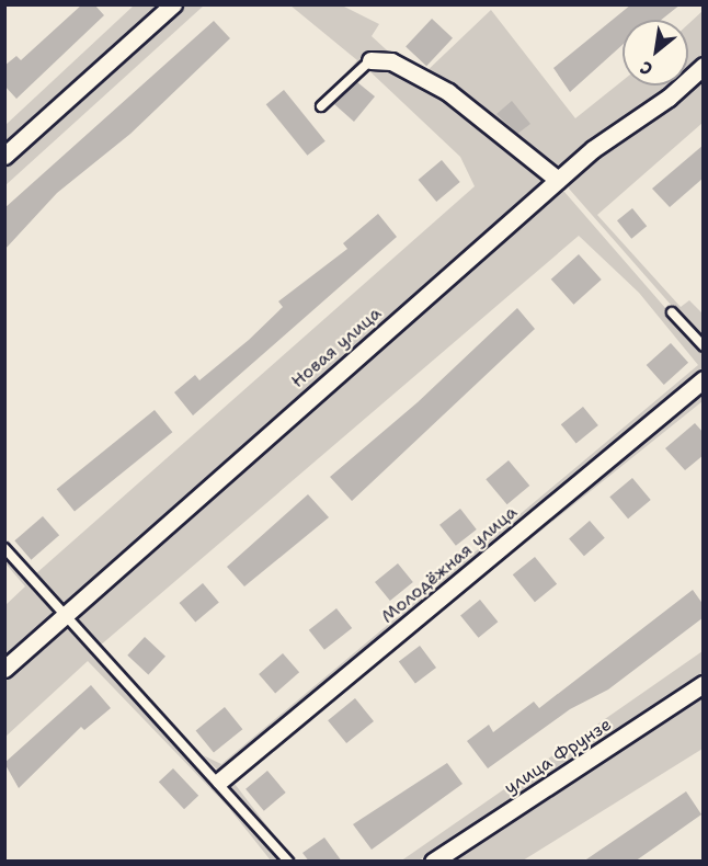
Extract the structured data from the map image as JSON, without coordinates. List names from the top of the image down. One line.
{"streets":{"street":["Новая улица","Молодёжная улица","улица Фрунзе"]},"north":"bottom left"}
